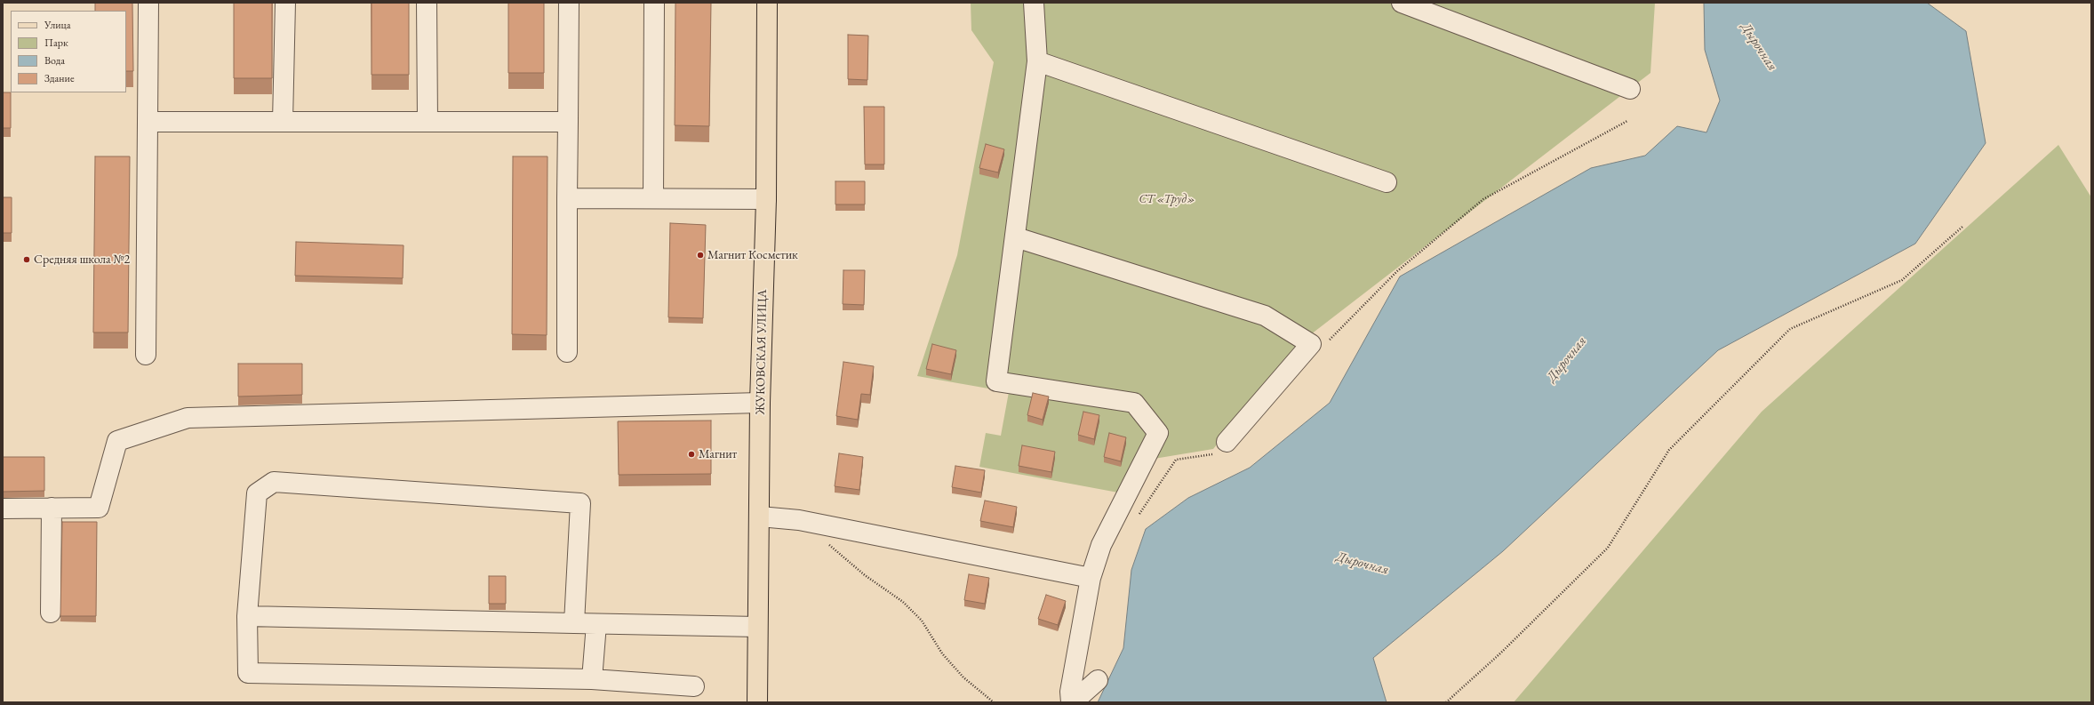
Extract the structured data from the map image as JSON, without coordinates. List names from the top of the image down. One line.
{"streets":{"main road":["ЖУКОВСКАЯ УЛИЦА"]},"water":["Дырочная"],"parks":["СТ «Труд»"],"places":["Магнит Косметик","Средняя школа №2","Магнит"],"legend":["Улица","Парк","Вода","Здание"]}
